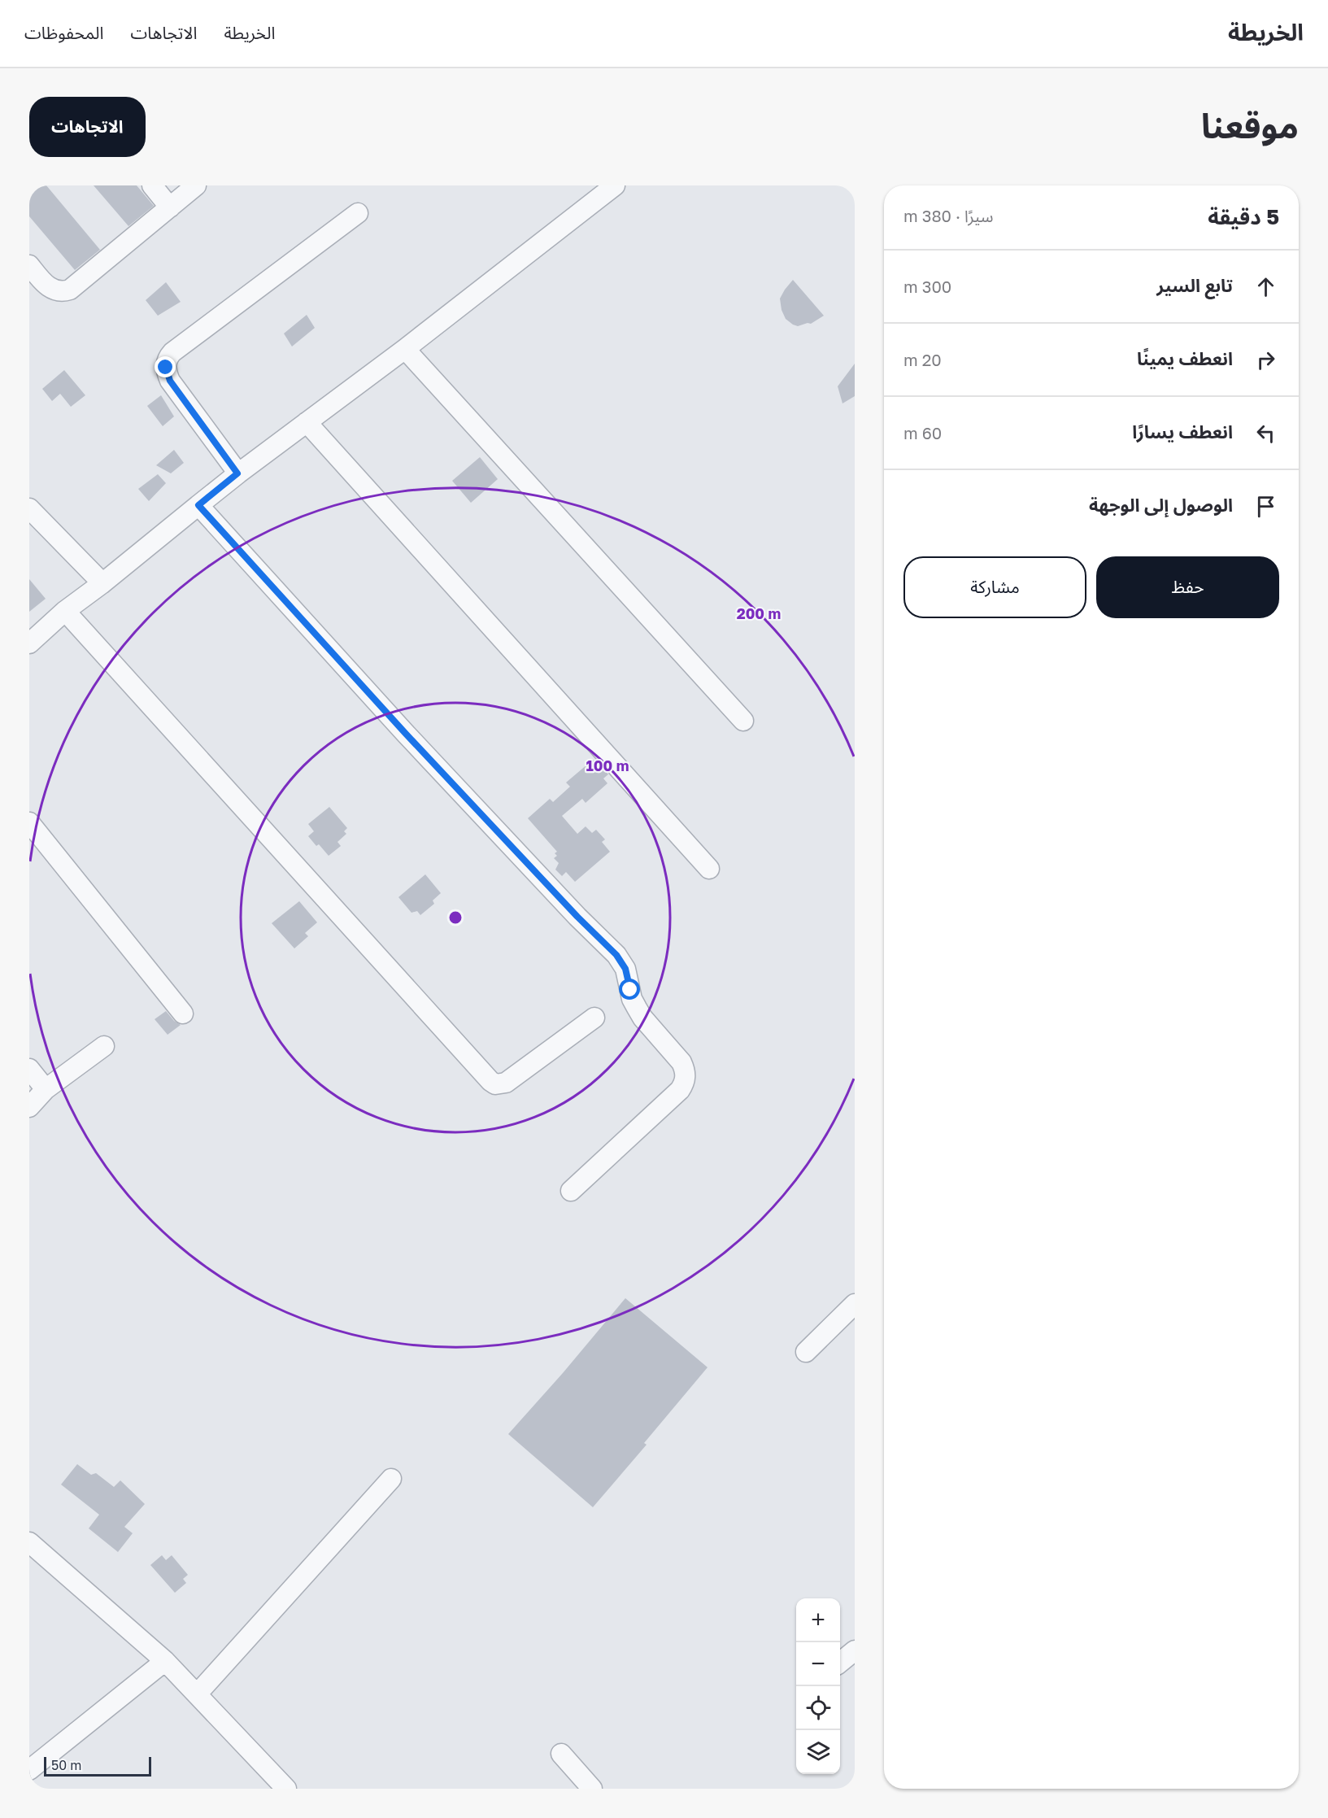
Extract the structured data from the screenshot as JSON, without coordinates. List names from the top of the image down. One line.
{"scale_bar":"50 m","page":{"header":"الخريطة","nav":["الخريطة","الاتجاهات","المحفوظات"],"title":"موقعنا","buttons":["الاتجاهات",["حفظ","مشاركة"]],"heading":["5 دقيقة","سيرًا · 380 m"],"list":[["تابع السير","300 m"],["انعطف يمينًا","20 m"],["انعطف يسارًا","60 m"],"الوصول إلى الوجهة"],"map_buttons":["+","−"],"scale":"50 m"},"rings":["200 m","100 m"]}
